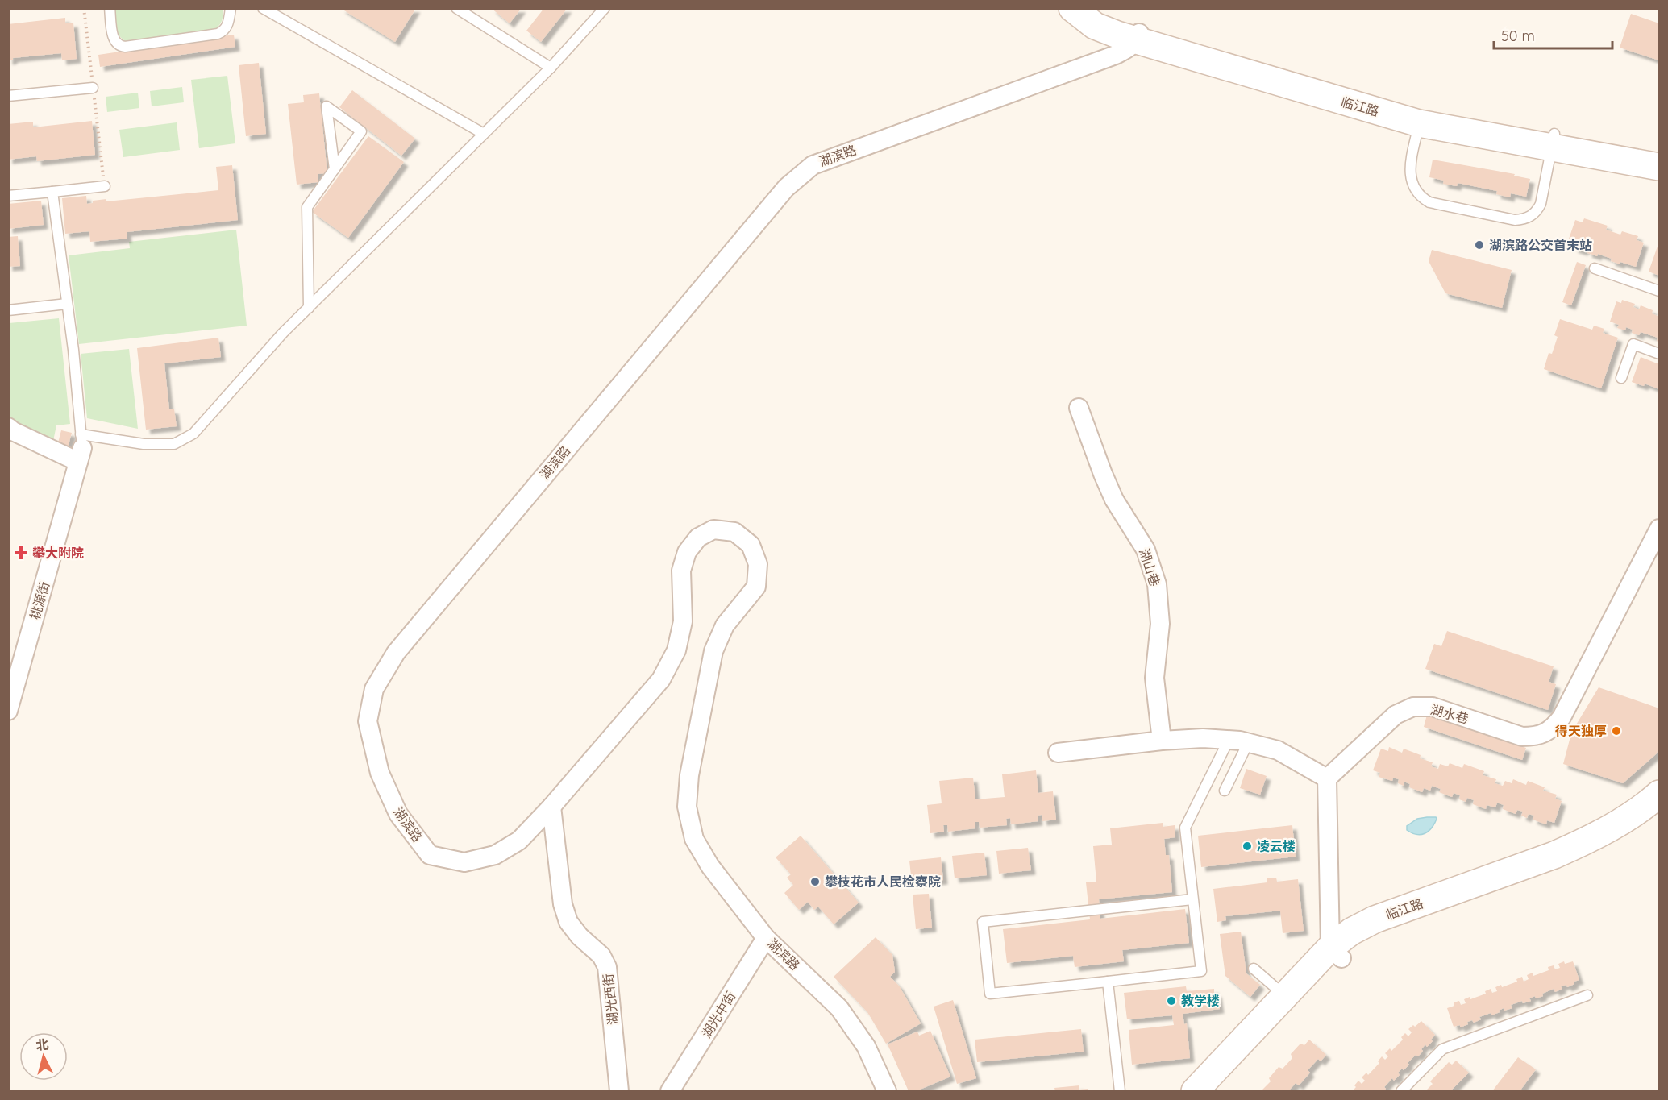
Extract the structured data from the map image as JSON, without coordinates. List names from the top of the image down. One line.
{"streets":{"main road":["临江路"],"street":["湖滨路","湖山巷","桃源街","湖水巷","湖光西街","湖光中街"]},"crossings":[["临江路","湖滨路"],["湖滨路","湖光西街"],["湖滨路","湖光中街"]],"places":{"other":["湖滨路公交首末站","得天独厚","凌云楼","攀枝花市人民检察院","教学楼"],"health":["攀大附院"]},"scale_bar":"50 m","north":"top"}
